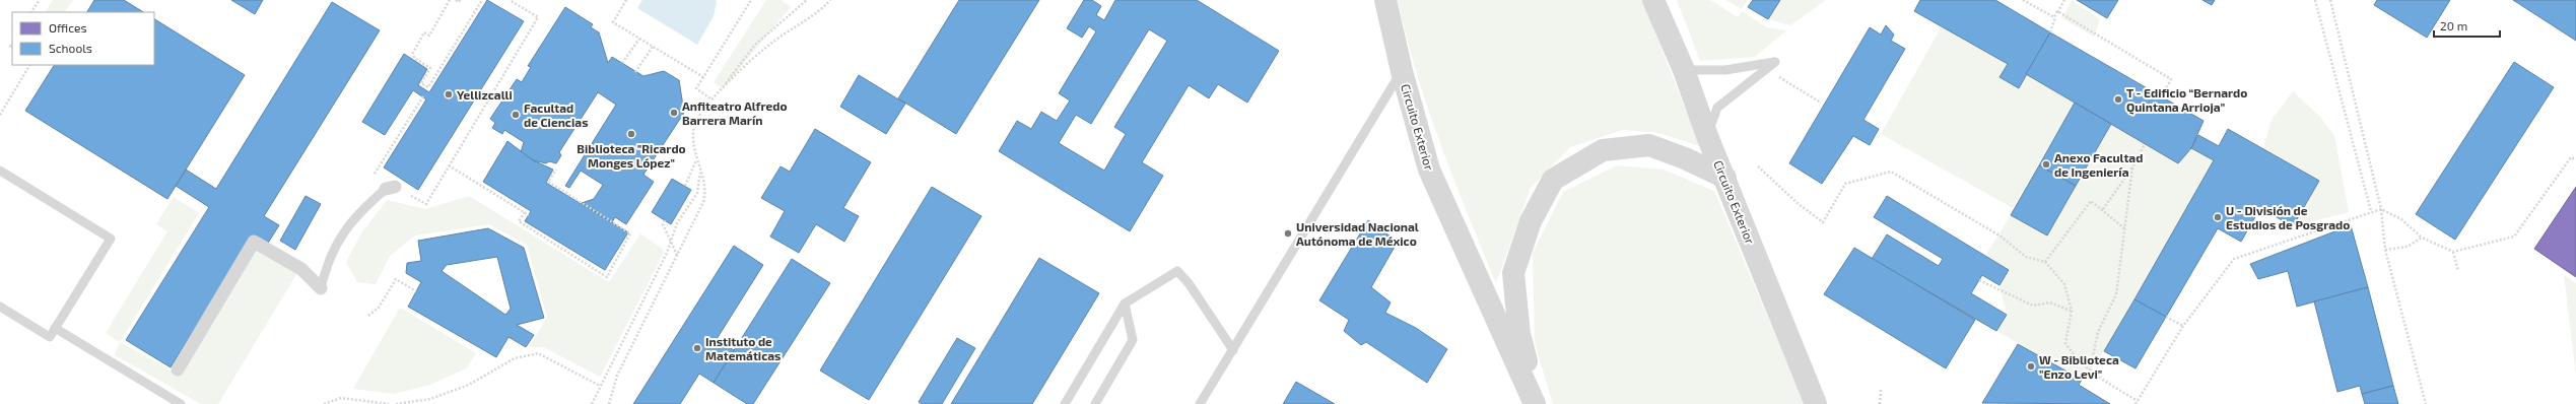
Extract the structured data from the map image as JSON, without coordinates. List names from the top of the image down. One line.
{"streets":{"street":["Circuito Exterior"]},"places":["Yellizcalli","T - Edificio “Bernardo Quintana Arrioja”","Anfiteatro Alfredo Barrera Marín","Facultad de Ciencias","Biblioteca \"Ricardo Monges López\"","Anexo Facultad de Ingeniería","U - División de Estudios de Posgrado","Universidad Nacional Autónoma de México","Instituto de Matemáticas","W - Biblioteca \"Enzo Levi\""],"legend":["Offices","Schools"],"scale_bar":"20 m"}
